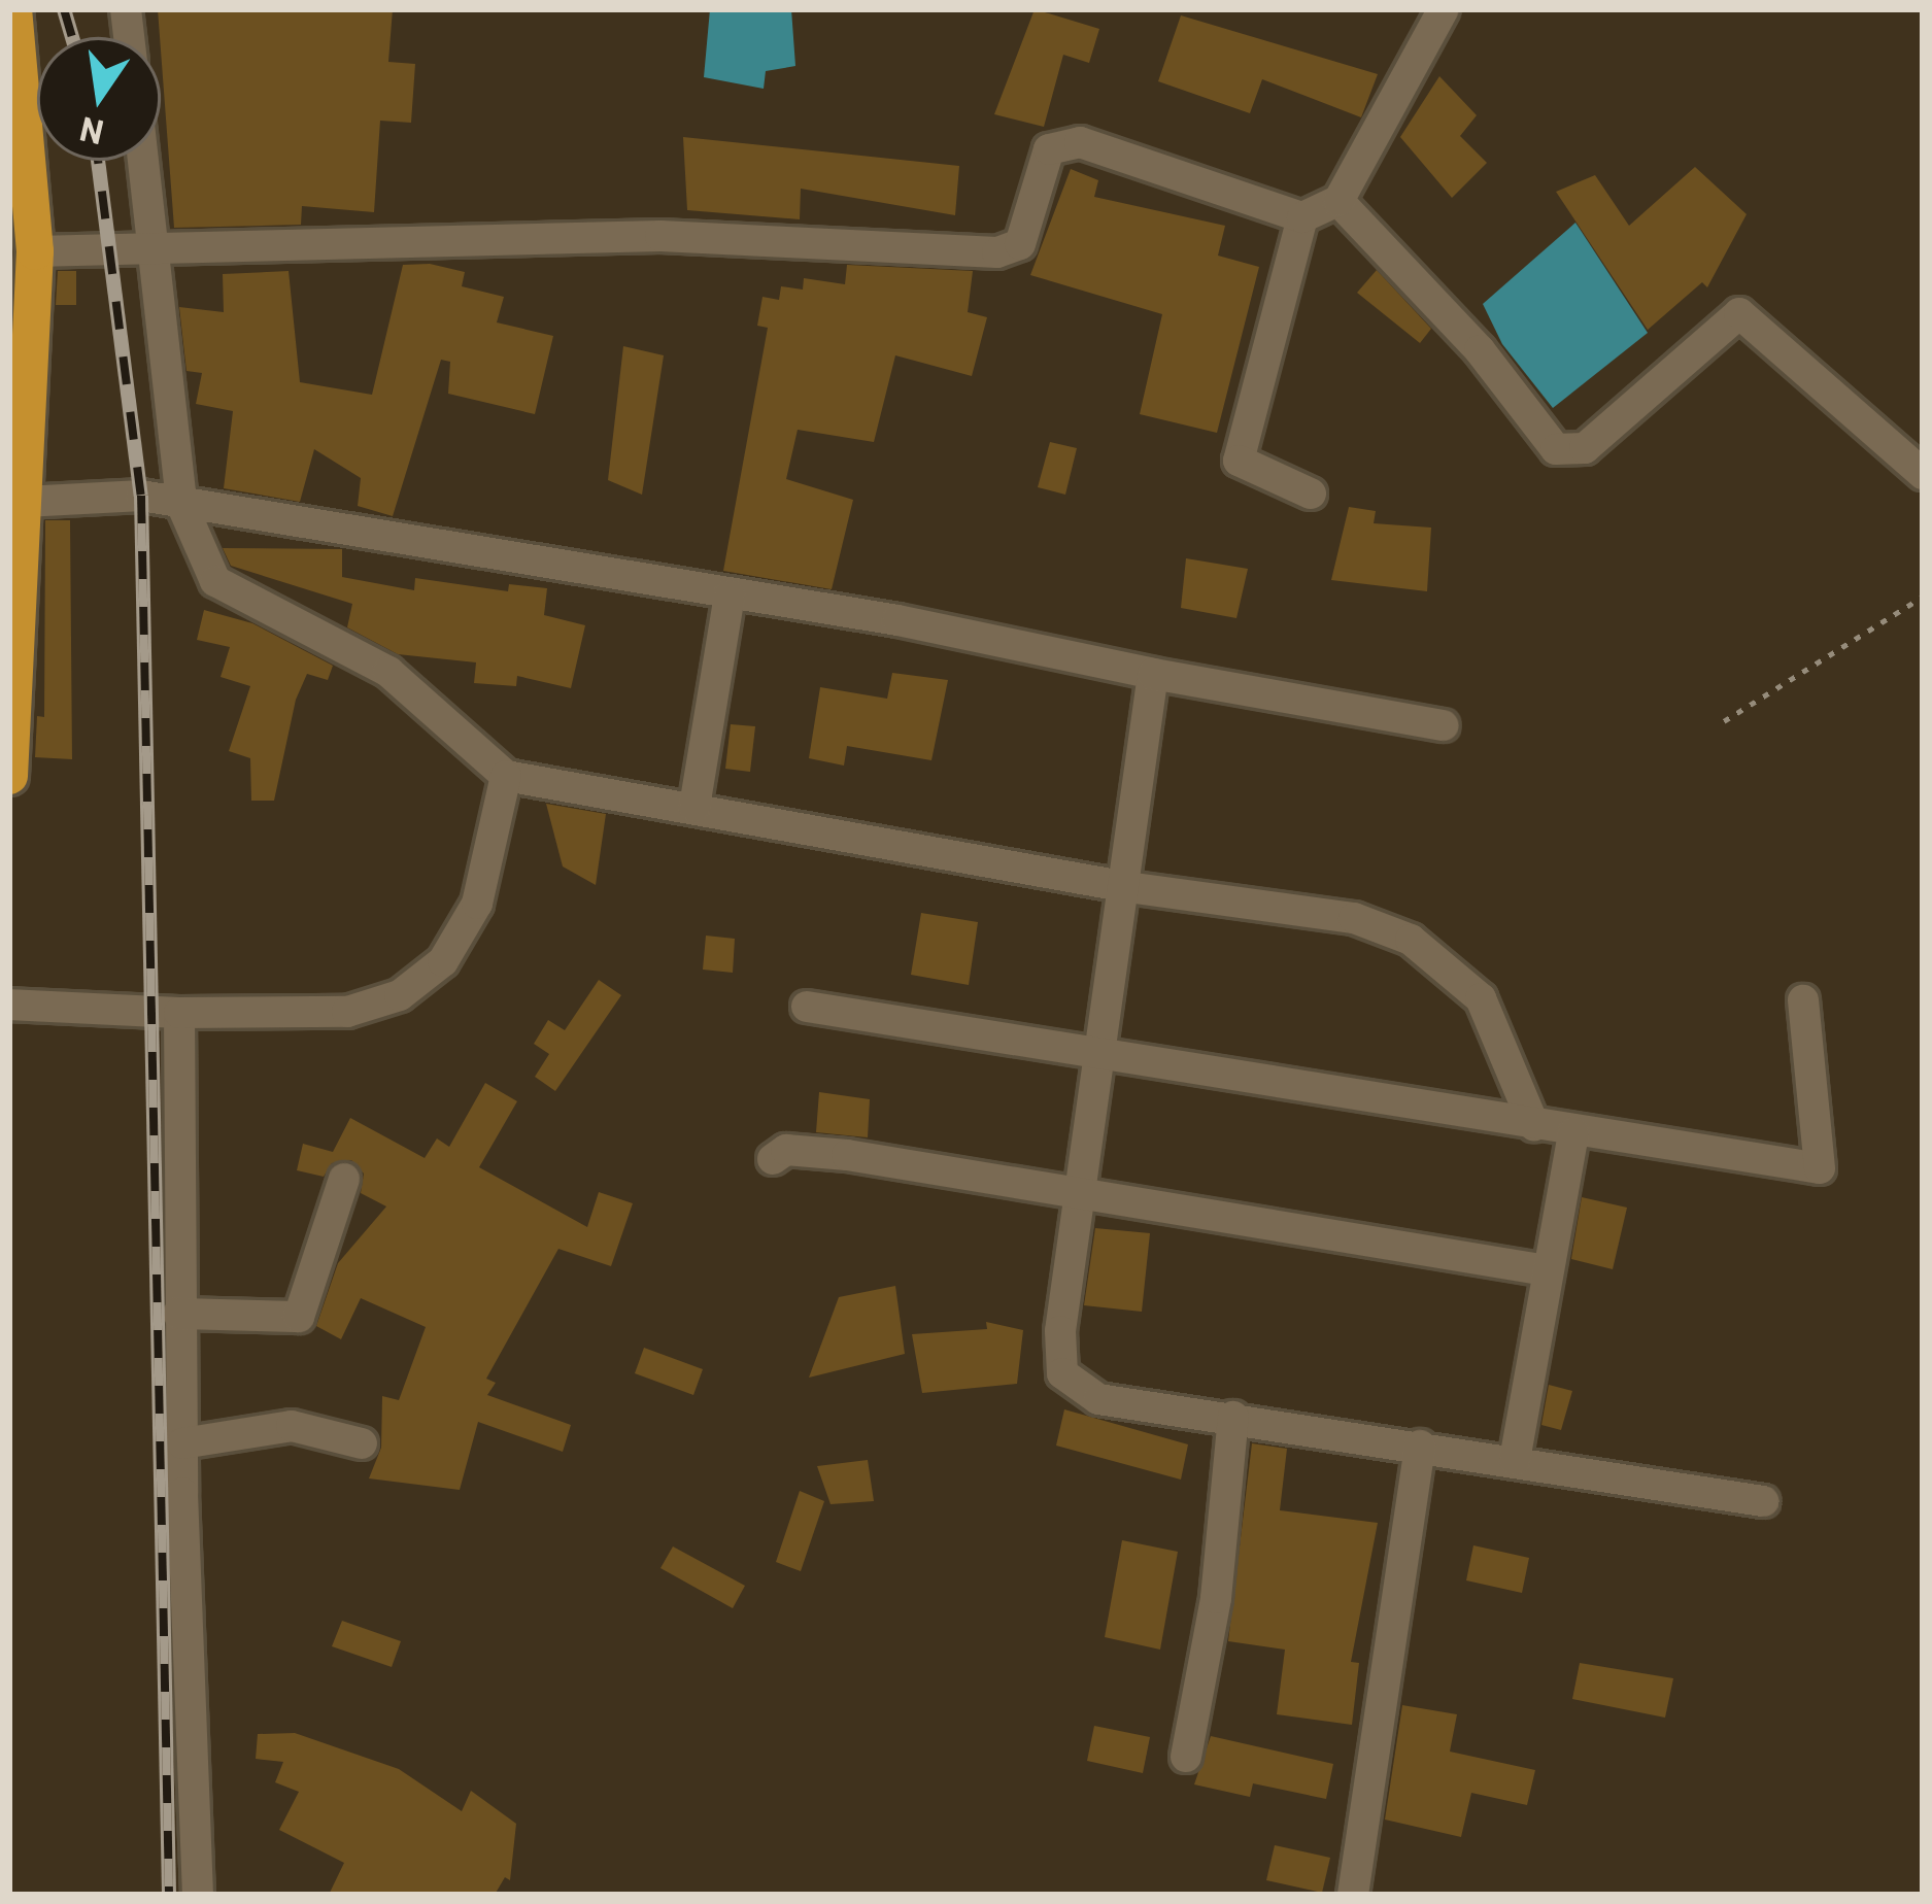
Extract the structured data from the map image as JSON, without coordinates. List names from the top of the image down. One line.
{"north":"bottom"}
